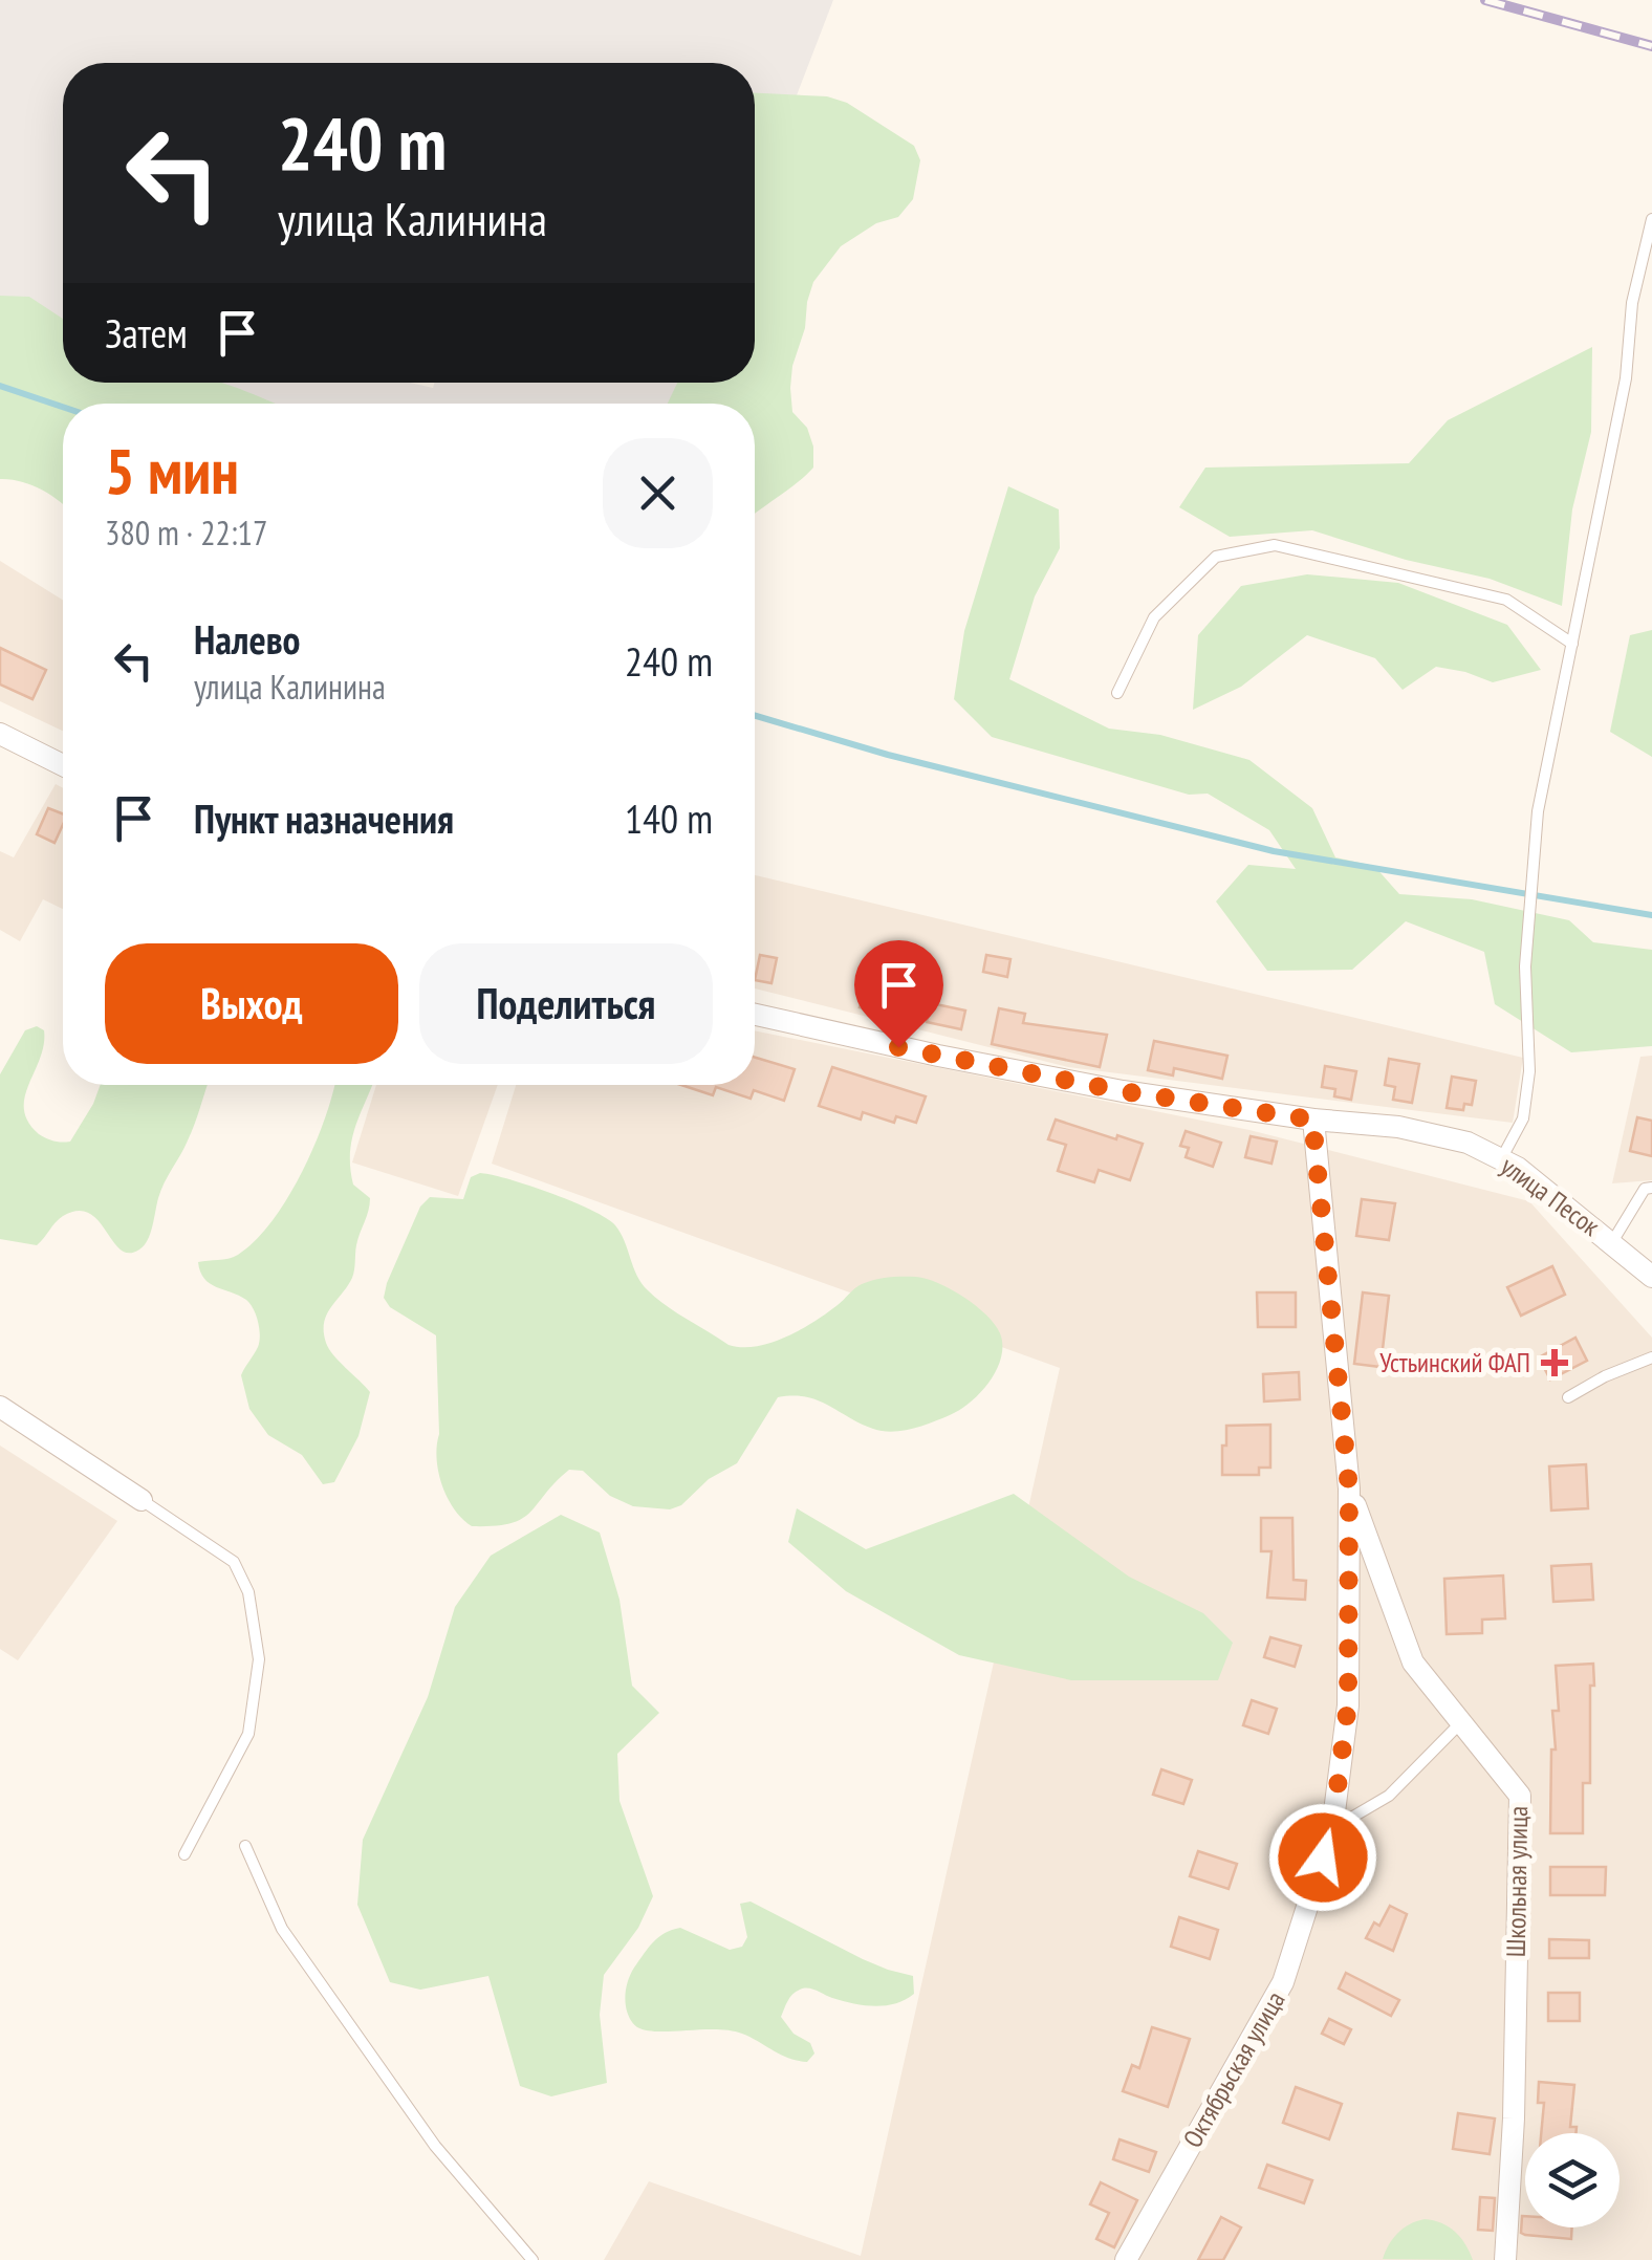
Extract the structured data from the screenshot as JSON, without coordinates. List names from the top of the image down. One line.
{"streets":{"street":["улица Песок","Школьная улица","Октябрьская улица"]},"crossings":[["улица Песок","Октябрьская улица"],["Школьная улица","Октябрьская улица"]],"places":{"health":["Устьинский ФАП"]},"page":{"turn":["240 m","улица Калинина"],"then":"Затем","heading":["5 мин","380 m · 22:17"],"list":[{"name":"Налево","note":"улица Калинина","value":"240 m"},{"name":"Пункт назначения","value":"140 m"}],"buttons":["Выход","Поделиться"]}}
